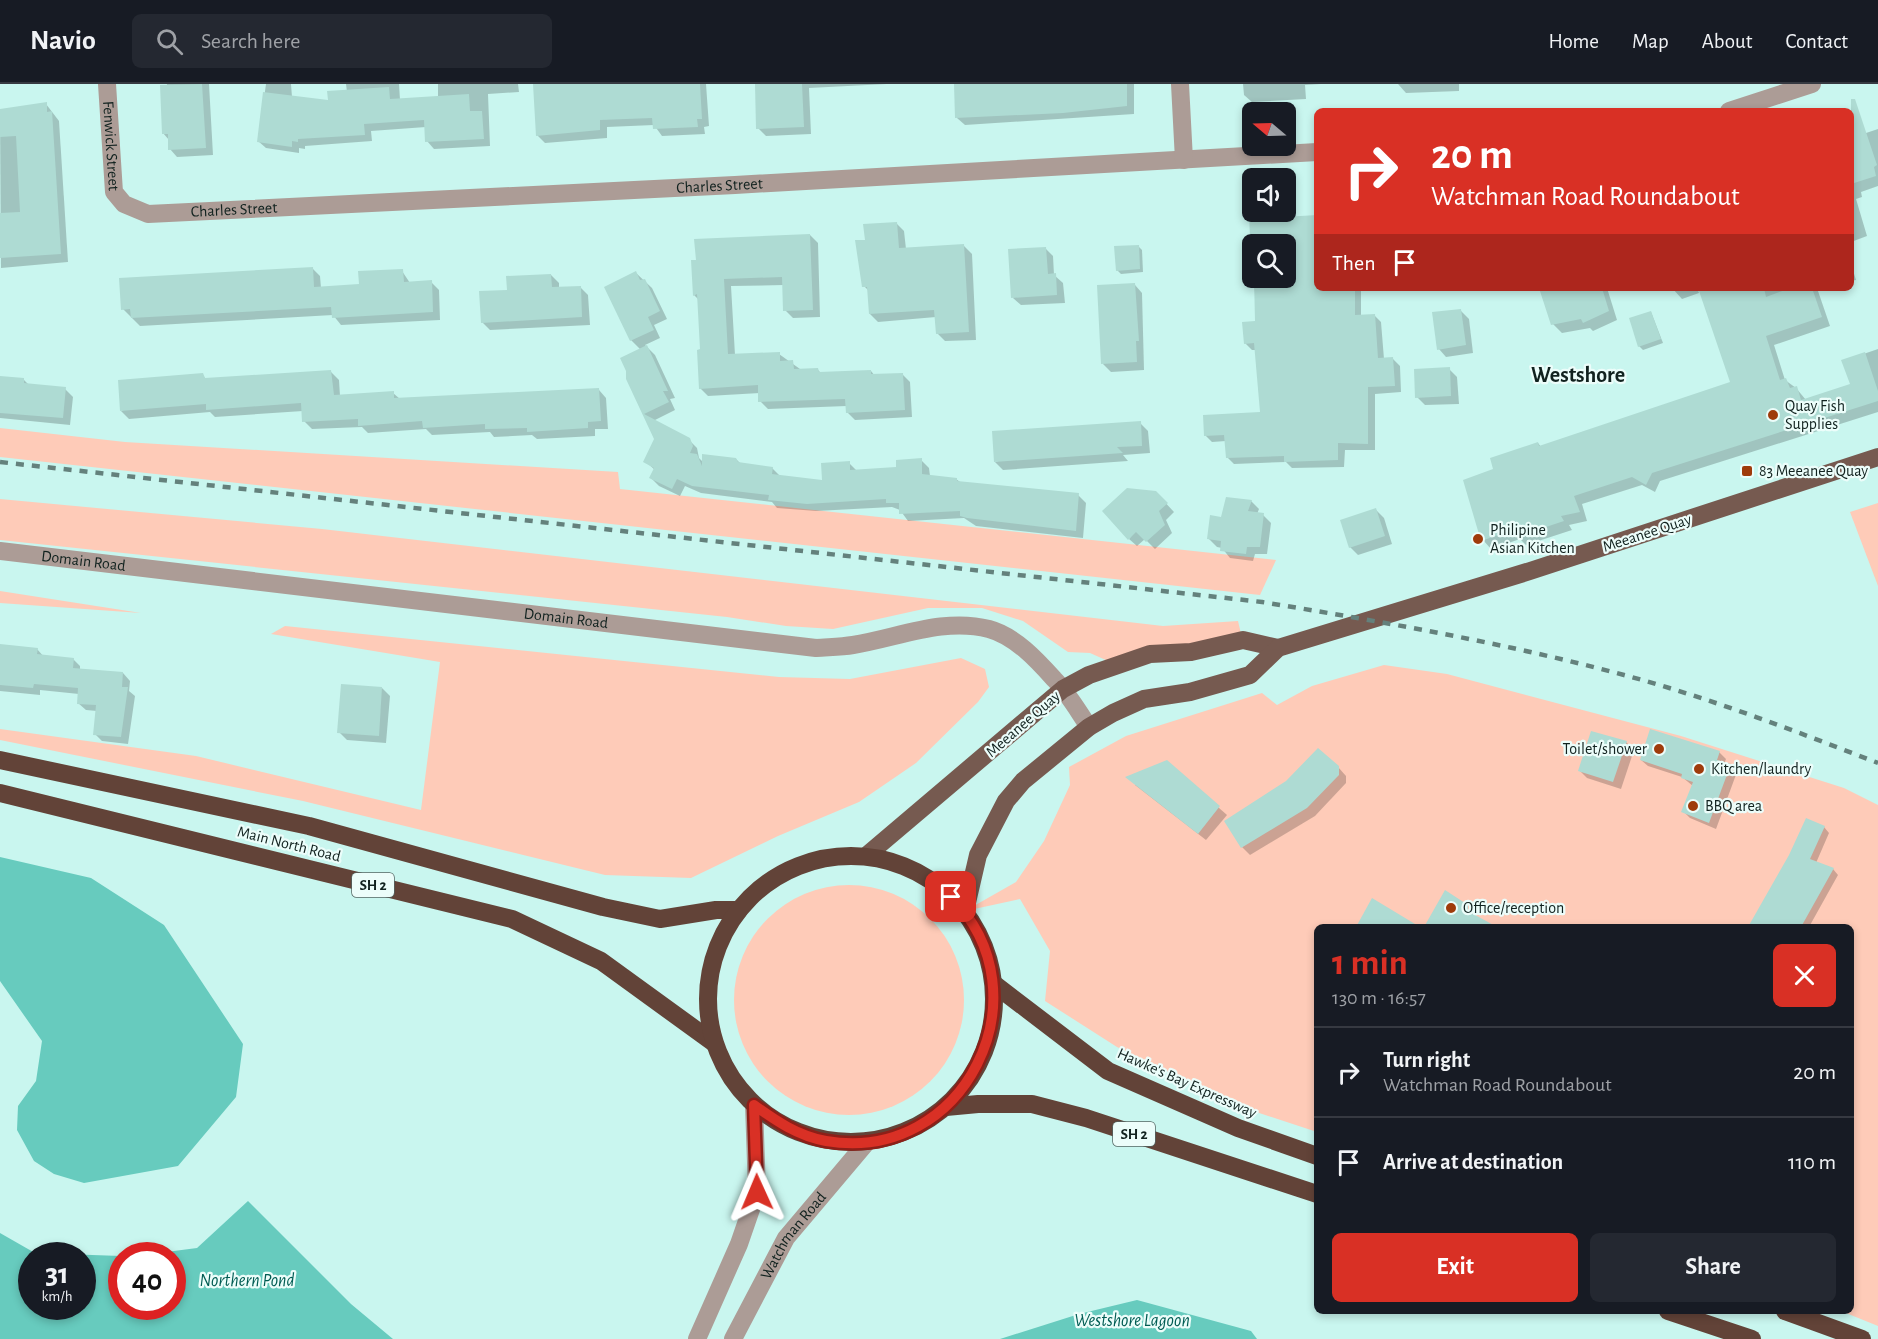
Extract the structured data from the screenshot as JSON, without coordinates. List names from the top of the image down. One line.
{"streets":{"highway":["Main North Road","SH 2","Hawke's Bay Expressway"],"main road":["Meeanee Quay"],"street":["Fenwick Street","Charles Street","Domain Road","Watchman Road"]},"crossings":[["Fenwick Street","Charles Street"],["Meeanee Quay","Domain Road"],["Meeanee Quay","SH 2"],["Main North Road","SH 2"],["SH 2","Hawke's Bay Expressway"],["SH 2","Watchman Road"]],"districts":["Westshore"],"water":["Northern Pond","Westshore Lagoon"],"places":{"other":["Quay Fish Supplies","Philipine Asian Kitchen","Toilet/shower","Kitchen/laundry","BBQ area","Office/reception"],"transit":["83 Meeanee Quay"]},"north":"left","page":{"header":"Navio","search":"Search here","nav":["Home","Map","About","Contact"],"turn":["20 m","Watchman Road Roundabout"],"then":"Then","heading":["1 min","130 m · 16:57"],"list":[{"name":"Turn right","note":"Watchman Road Roundabout","value":"20 m"},{"name":"Arrive at destination","value":"110 m"}],"buttons":["Exit","Share"],"speed":"31 km/h","limit":"40"}}
